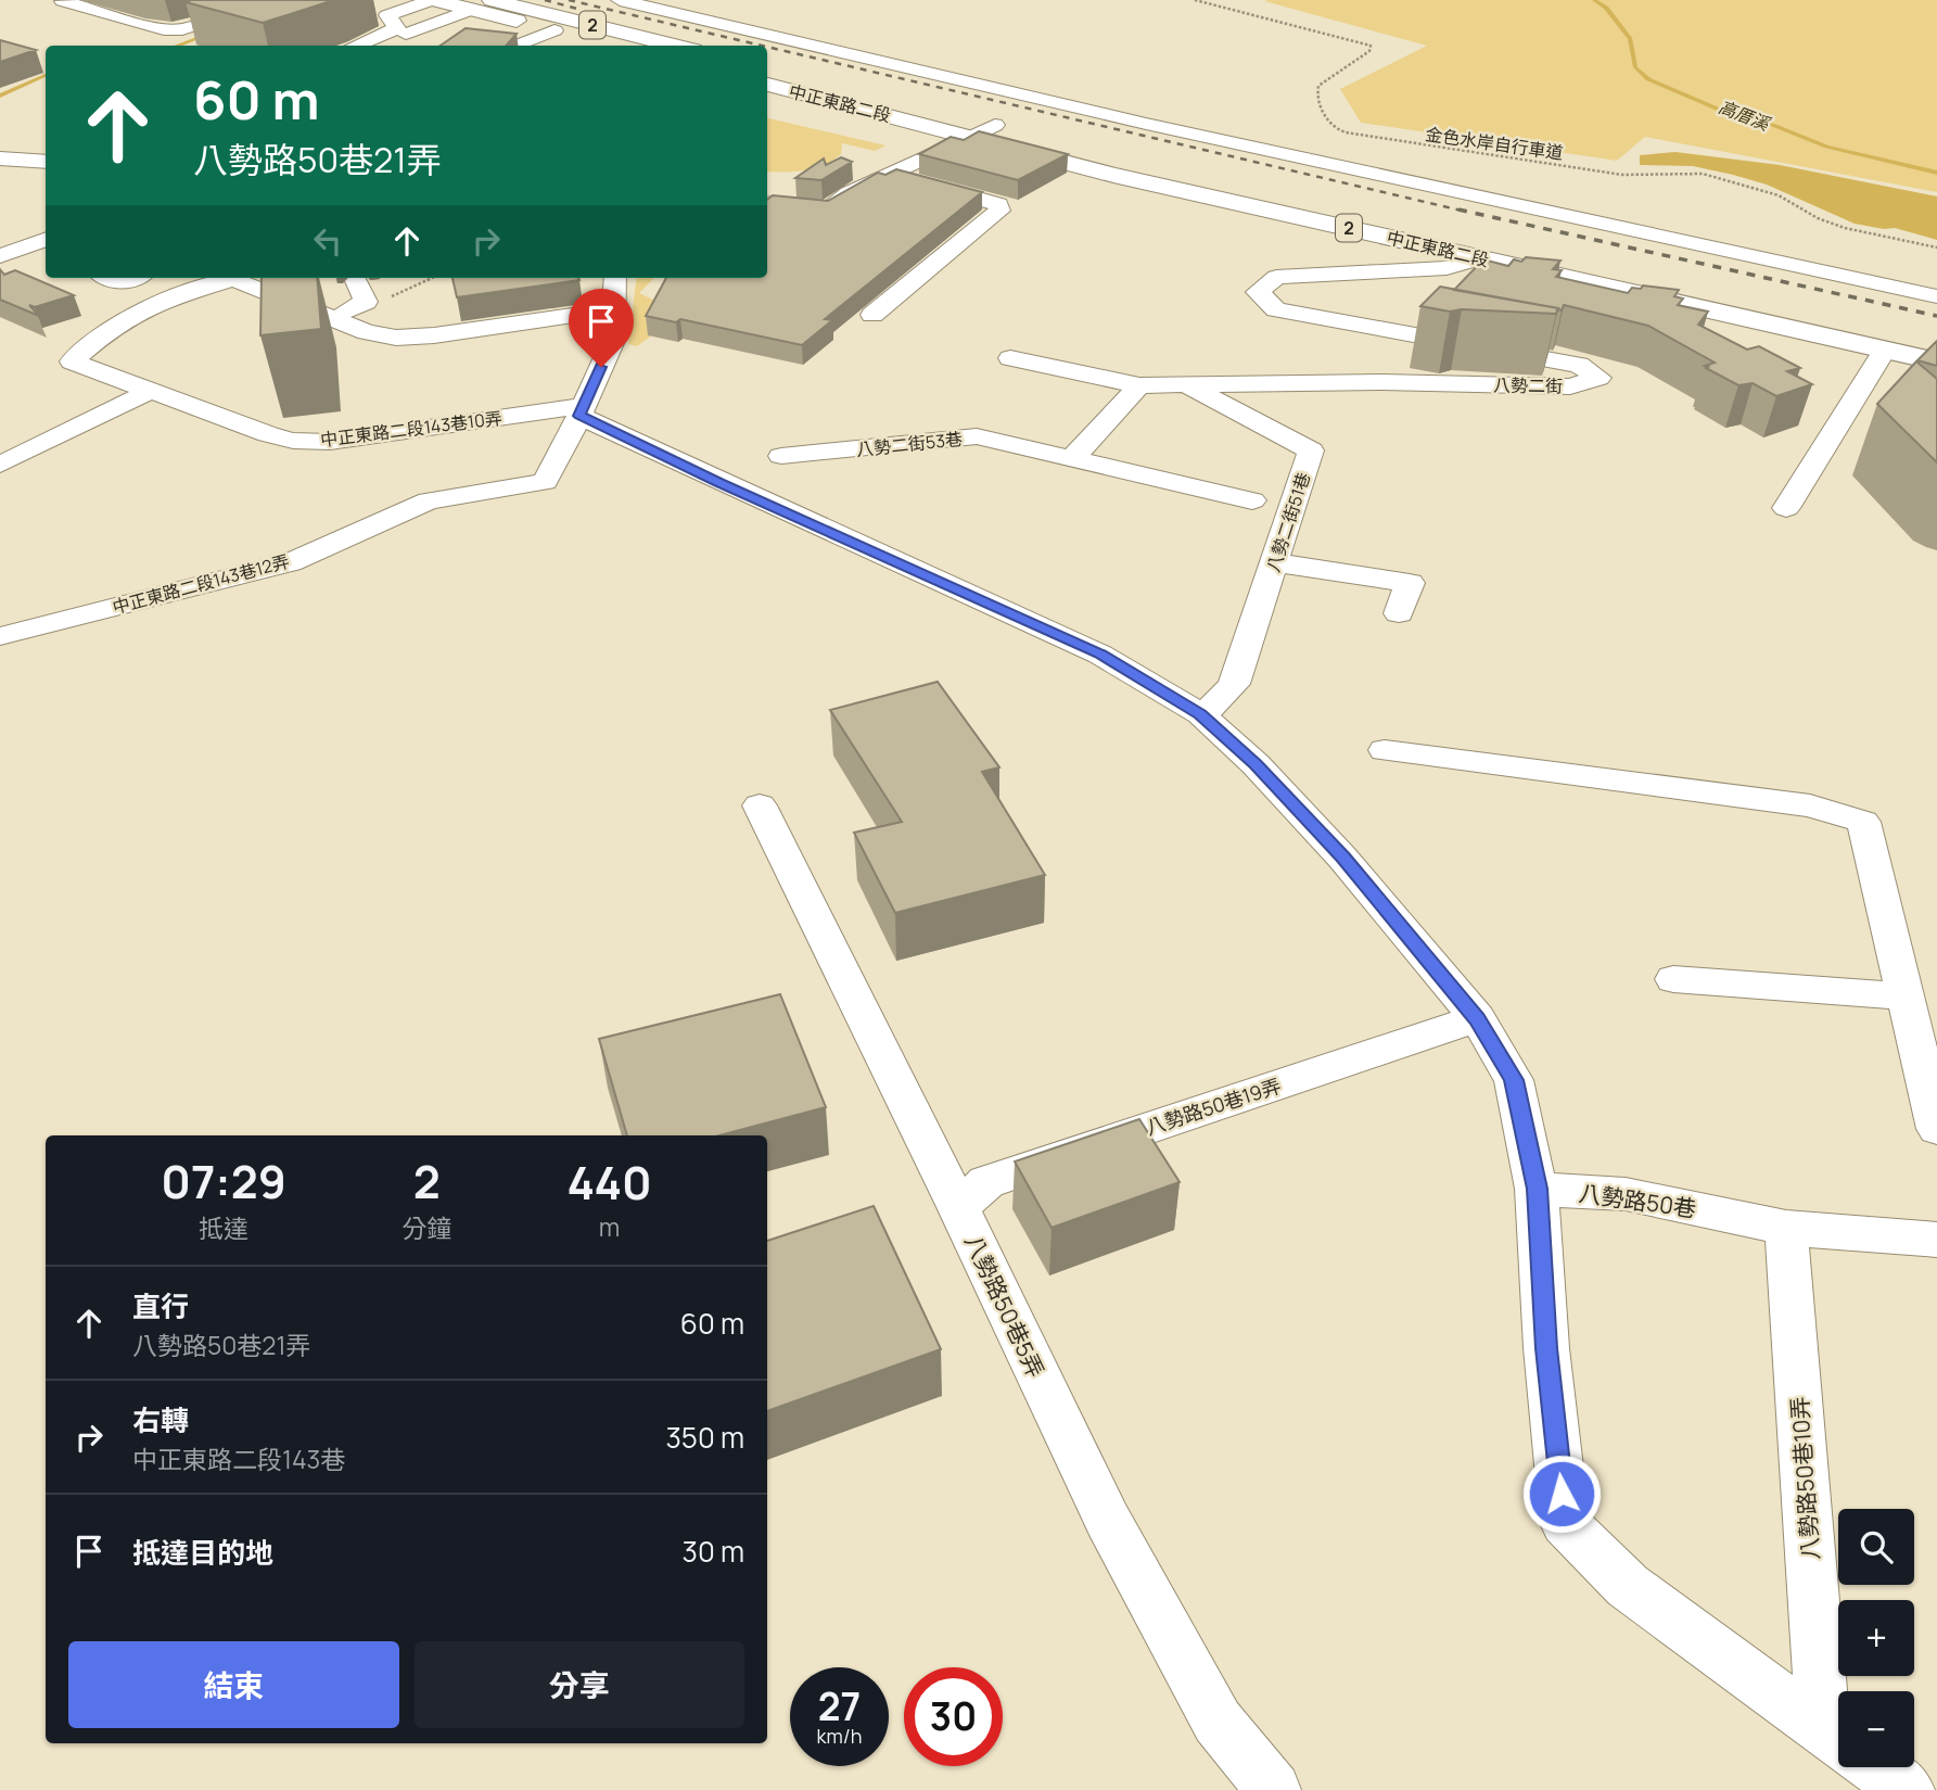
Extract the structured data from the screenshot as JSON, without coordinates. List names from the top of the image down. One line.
{"streets":{"main road":["2","中正東路二段"],"street":["八勢二街","中正東路二段143巷10弄","八勢二街53巷","八勢二街51巷","中正東路二段143巷12弄","八勢路50巷19弄","八勢路50巷","八勢路50巷5弄","八勢路50巷10弄"],"path":["金色水岸自行車道"]},"crossings":[["中正東路二段","八勢二街"],["八勢二街","八勢二街51巷"],["中正東路二段143巷10弄","中正東路二段143巷12弄"],["八勢路50巷19弄","八勢路50巷5弄"],["八勢路50巷","八勢路50巷10弄"]],"water":["高厝溪"],"page":{"turn":["60 m","八勢路50巷21弄"],"eta":["07:29","抵達","2","分鐘","440","m"],"list":[{"name":"直行","note":"八勢路50巷21弄","value":"60 m"},{"name":"右轉","note":"中正東路二段143巷","value":"350 m"},{"name":"抵達目的地","value":"30 m"}],"map_buttons":["+","−"],"buttons":["結束","分享"],"speed":"27 km/h","limit":"30"}}
